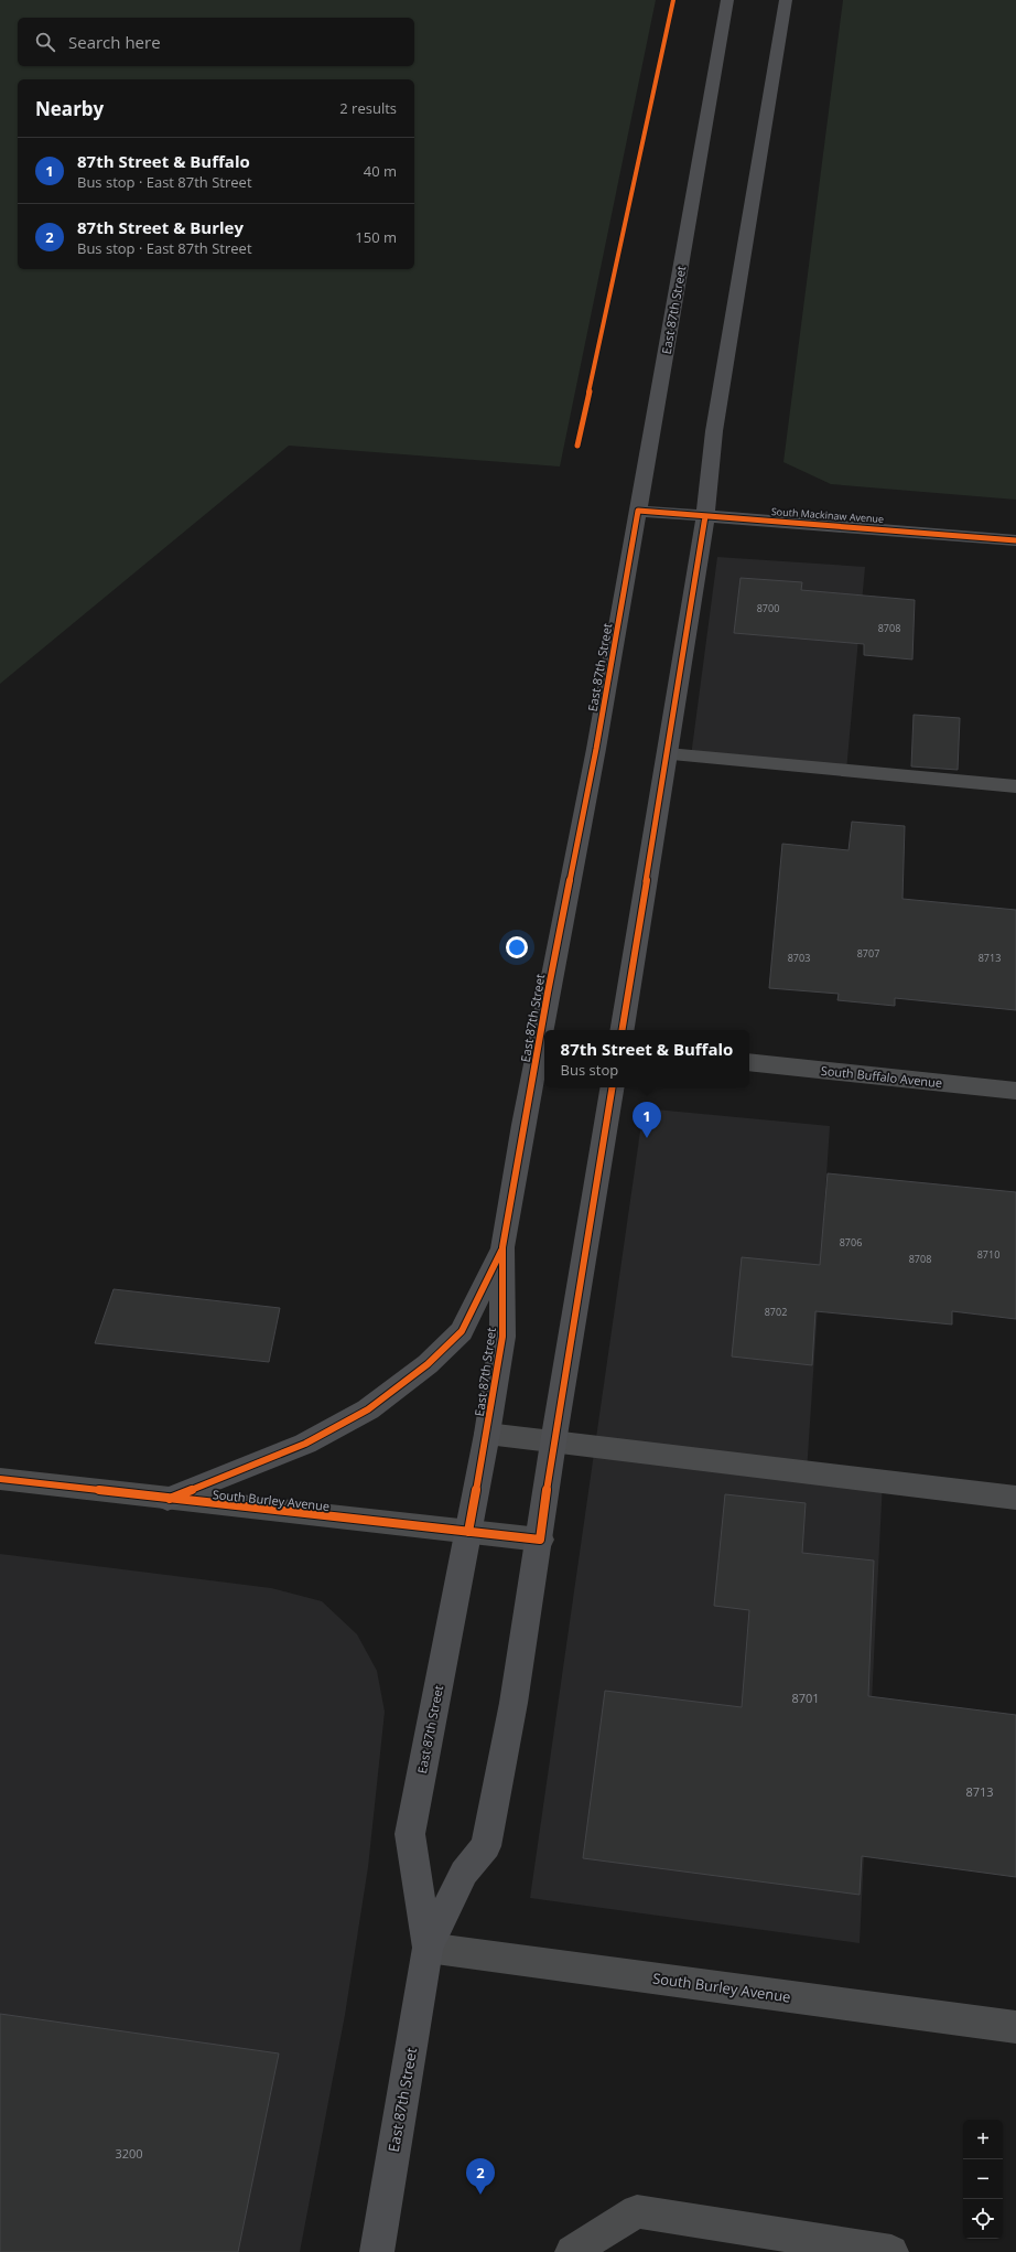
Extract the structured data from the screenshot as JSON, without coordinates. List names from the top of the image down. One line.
{"streets":{"main road":["East 87th Street","South Mackinaw Avenue"],"street":["South Buffalo Avenue","South Burley Avenue"]},"crossings":[["East 87th Street","South Mackinaw Avenue"],["East 87th Street","South Burley Avenue"]],"house_numbers":["8700","8708","8707","8703","8713","8706","8710","8708","8702","8701","8713","3200"],"page":{"search":"Search here","heading":["Nearby","2 results"],"list":[{"mark":"1","name":"87th Street & Buffalo","note":"Bus stop · East 87th Street","value":"40 m"},{"mark":"2","name":"87th Street & Burley","note":"Bus stop · East 87th Street","value":"150 m"}],"popup":["87th Street & Buffalo","Bus stop"],"pins":["1","2"],"map_buttons":["+","−"]}}
